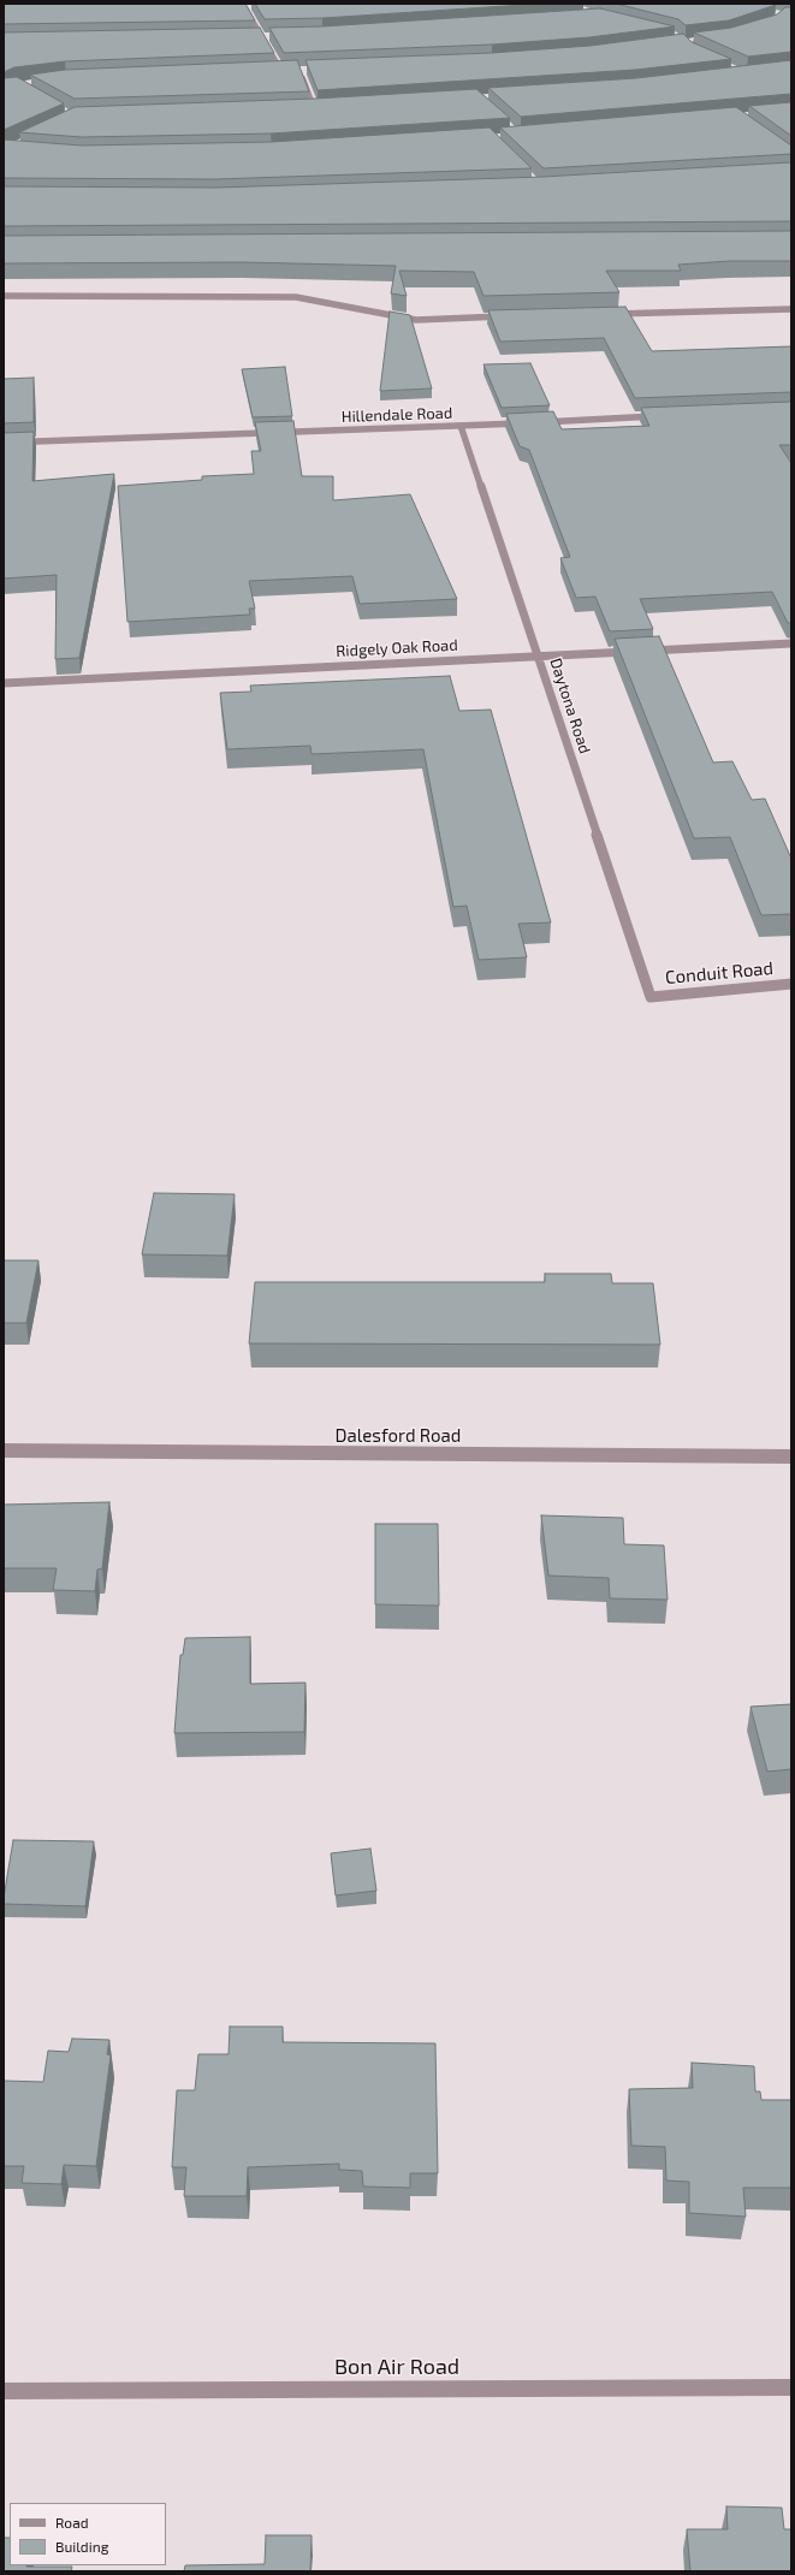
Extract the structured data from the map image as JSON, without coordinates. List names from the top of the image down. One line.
{"streets":{"street":["Hillendale Road","Ridgely Oak Road","Daytona Road","Conduit Road","Dalesford Road","Bon Air Road"]},"crossings":[["Hillendale Road","Daytona Road"],["Ridgely Oak Road","Daytona Road"],["Daytona Road","Conduit Road"]],"legend":["Road","Building"]}
